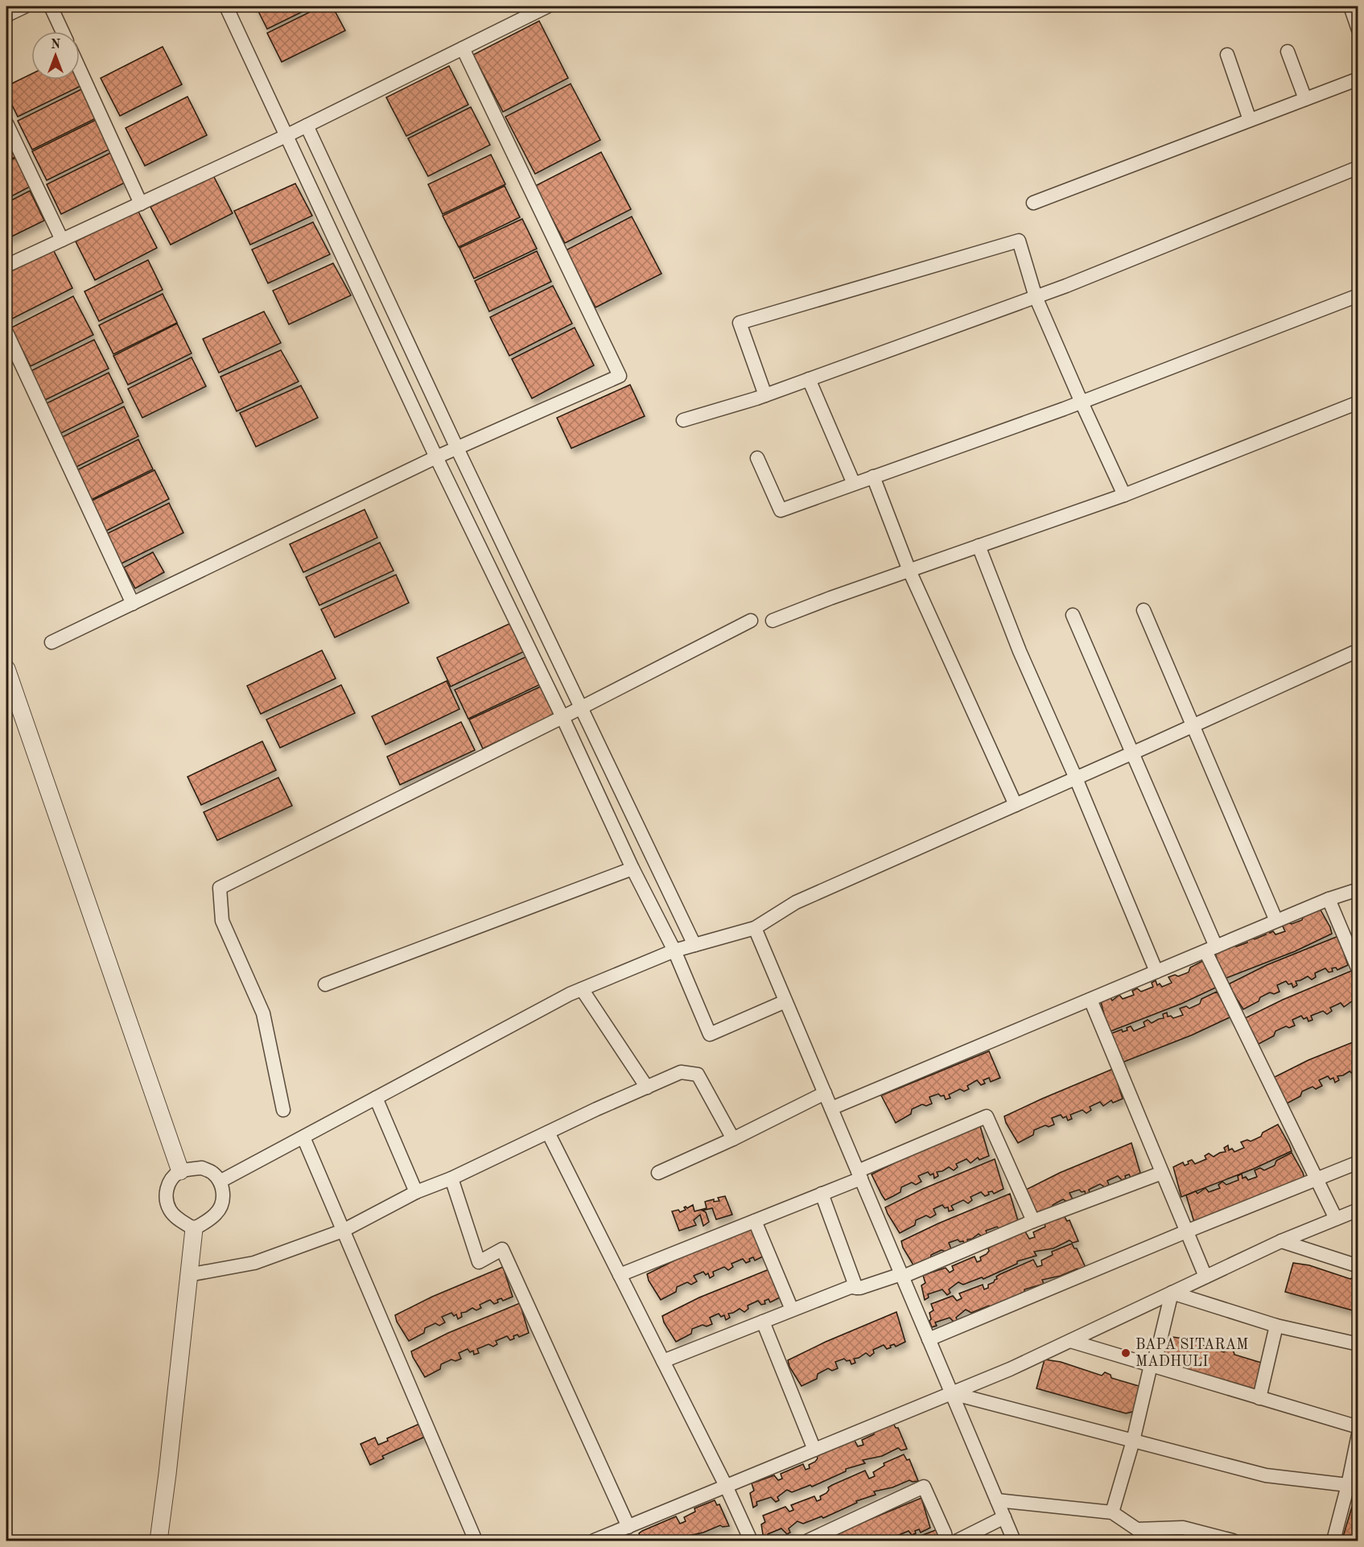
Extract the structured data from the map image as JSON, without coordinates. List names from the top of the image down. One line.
{"places":["BAPA SITARAM MADHULI"],"north":"top"}
